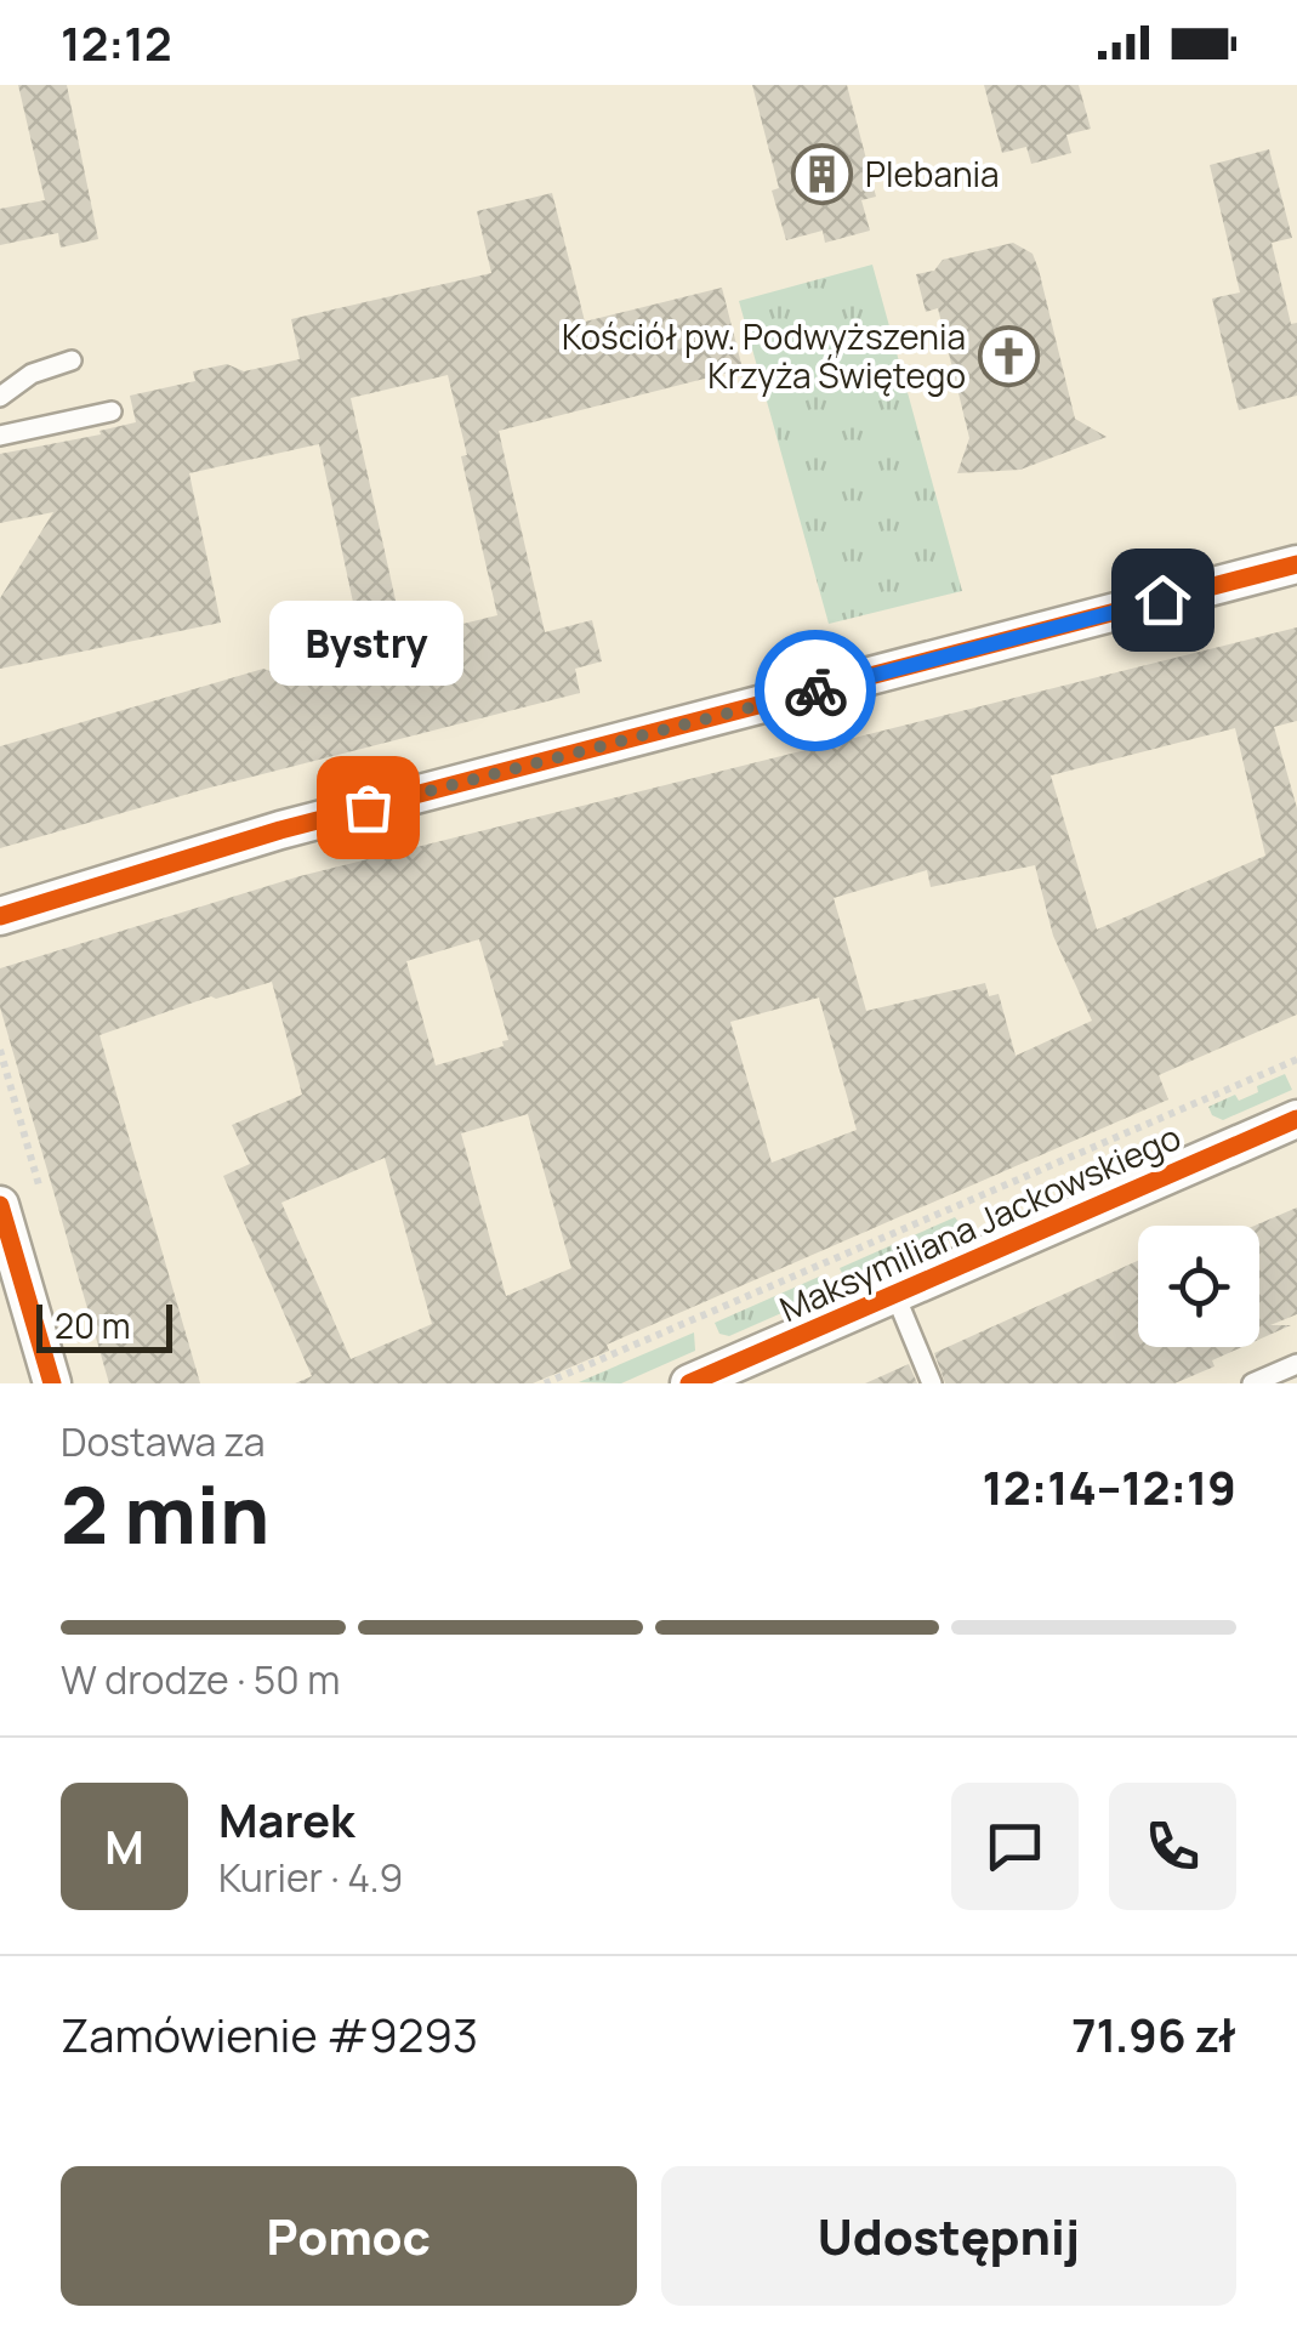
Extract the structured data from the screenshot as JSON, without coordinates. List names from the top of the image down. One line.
{"streets":{"street":["Maksymiliana Jackowskiego"]},"places":{"building":["Plebania"],"church":["Kościół pw. Podwyższenia Krzyża Świętego"],"other":["Bystry"]},"scale_bar":"20 m","page":{"status":"12:12","bubble":"Bystry","scale":"20 m","heading":["2 min","Dostawa za","12:14–12:19"],"panel":["Marek","Kurier · 4.9","Zamówienie #9293","71.96 zł"],"bar":"W drodze · 50 m","round":"M","buttons":["Pomoc","Udostępnij"]}}
